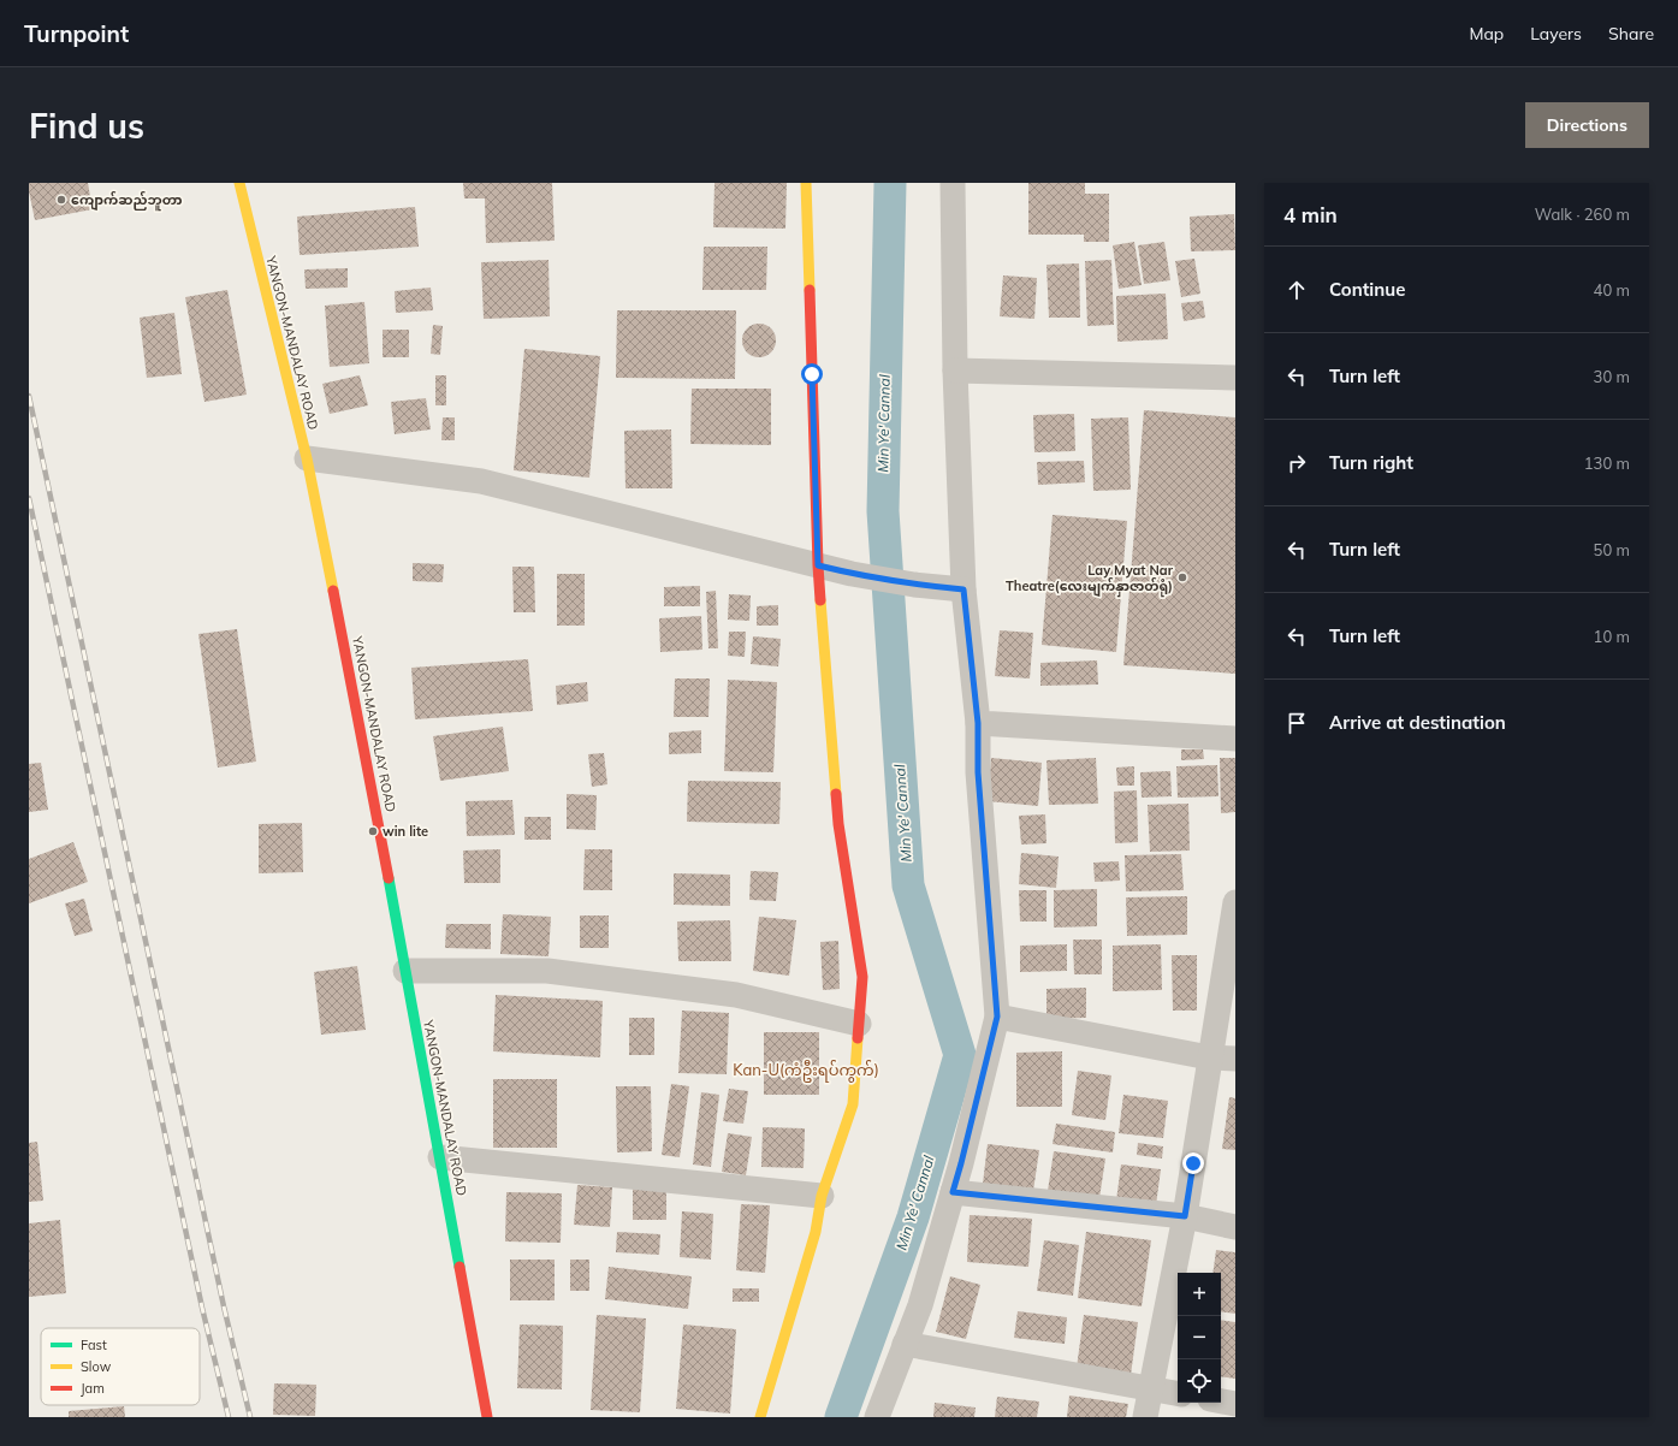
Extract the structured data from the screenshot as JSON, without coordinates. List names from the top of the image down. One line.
{"streets":{"main road":["YANGON-MANDALAY ROAD"]},"districts":["Kan-U(ကံဦးရပ်ကွက်)"],"water":["Min Ye' Cannal"],"places":["ကျောက်ဆည်ဘူတာ","Lay Myat Nar Theatre(လေးမျက်နှာဇာတ်ရုံ)","win lite"],"legend":["Fast","Slow","Jam"],"page":{"header":"Turnpoint","nav":["Map","Layers","Share"],"buttons":"Directions","title":"Find us","heading":["4 min","Walk · 260 m"],"list":[["Continue","40 m"],["Turn left","30 m"],["Turn right","130 m"],["Turn left","50 m"],["Turn left","10 m"],"Arrive at destination"],"map_buttons":["+","−"]}}
